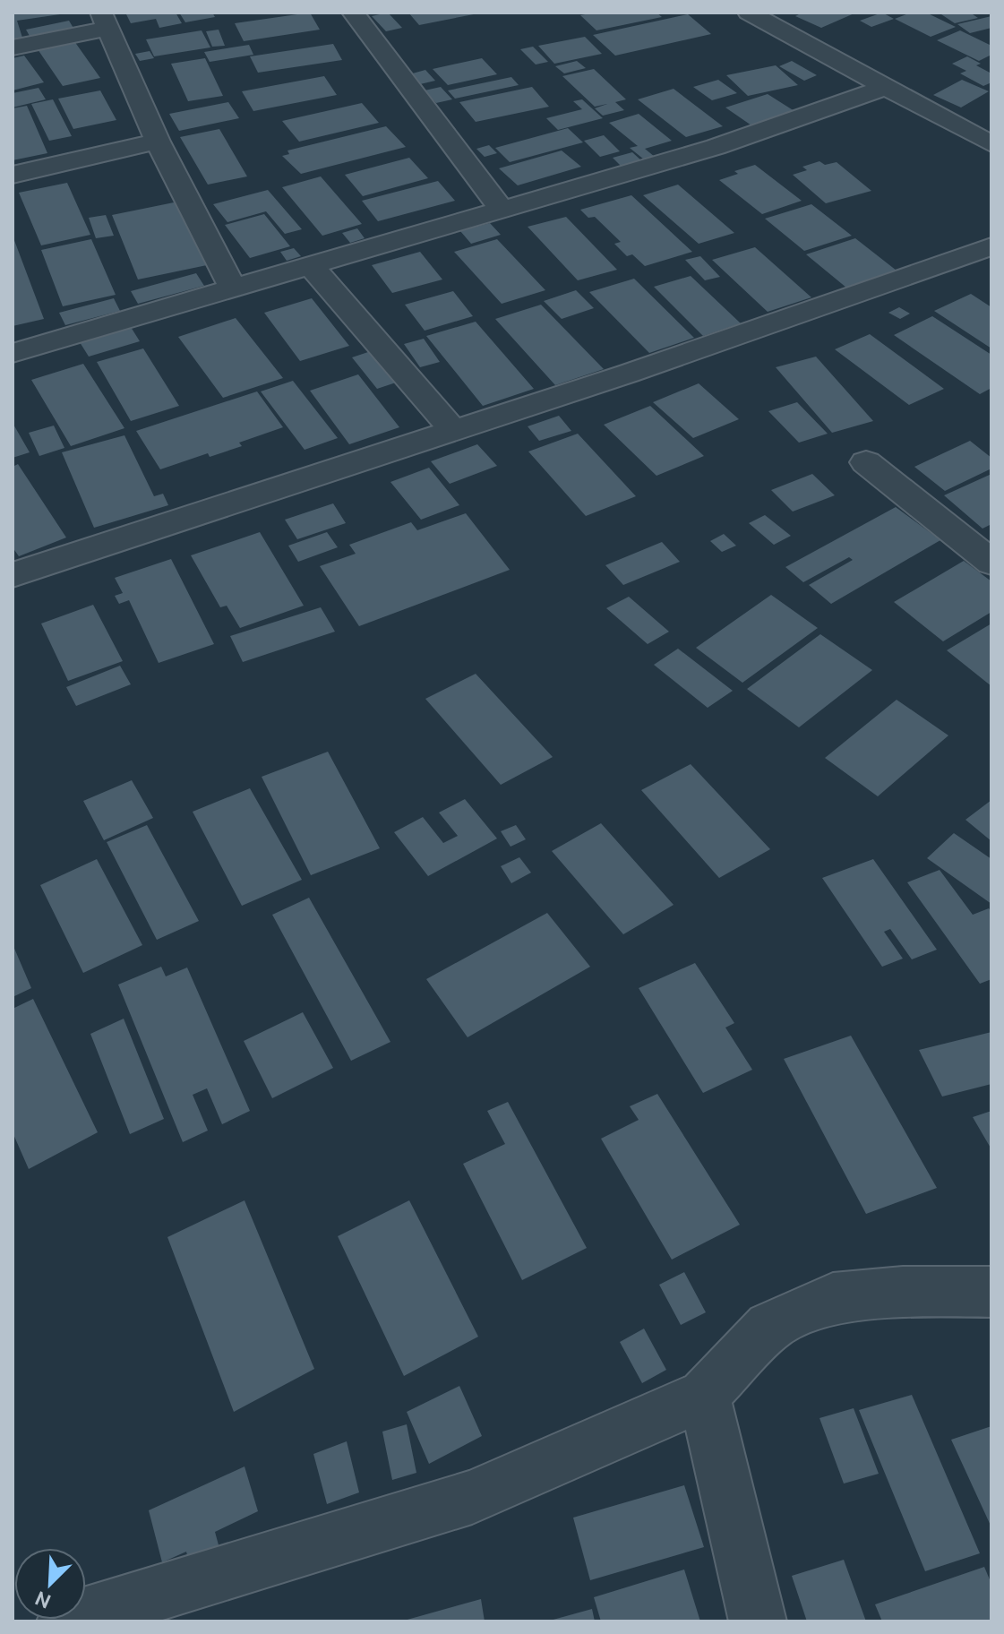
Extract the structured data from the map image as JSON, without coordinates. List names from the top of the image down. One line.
{"north":"bottom left"}
